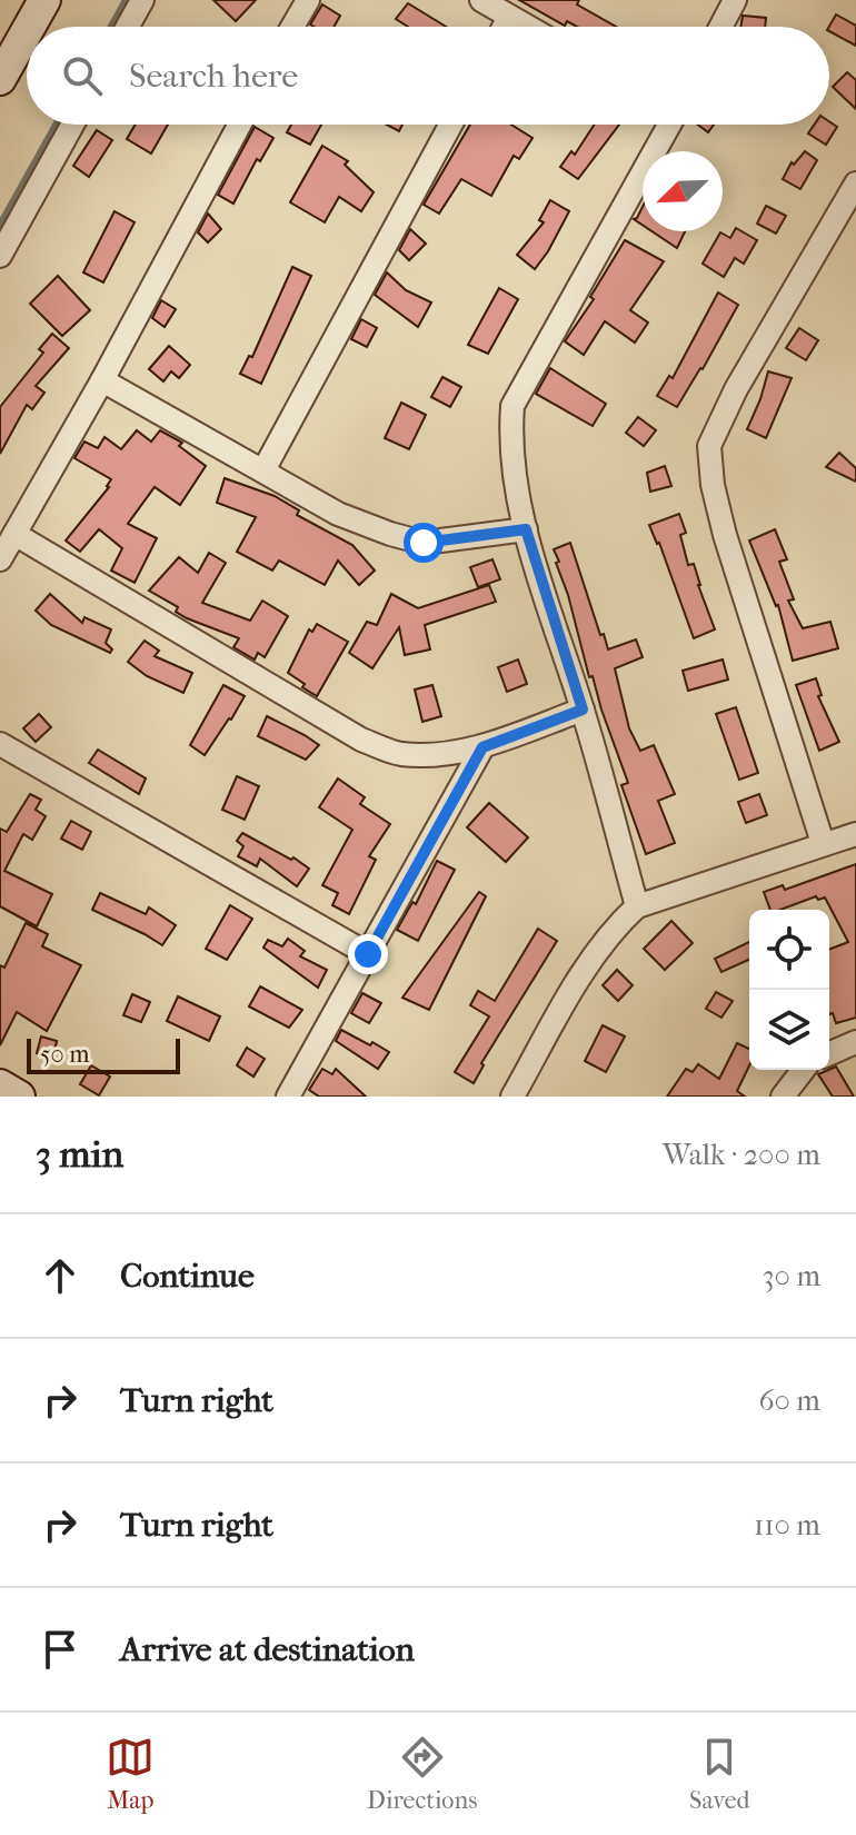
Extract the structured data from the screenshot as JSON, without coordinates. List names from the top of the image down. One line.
{"scale_bar":"50 m","north":"bottom left","page":{"search":"Search here","scale":"50 m","heading":["3 min","Walk · 200 m"],"list":[["Continue","30 m"],["Turn right","60 m"],["Turn right","110 m"],"Arrive at destination"],"nav":["Map","Directions","Saved"]}}
